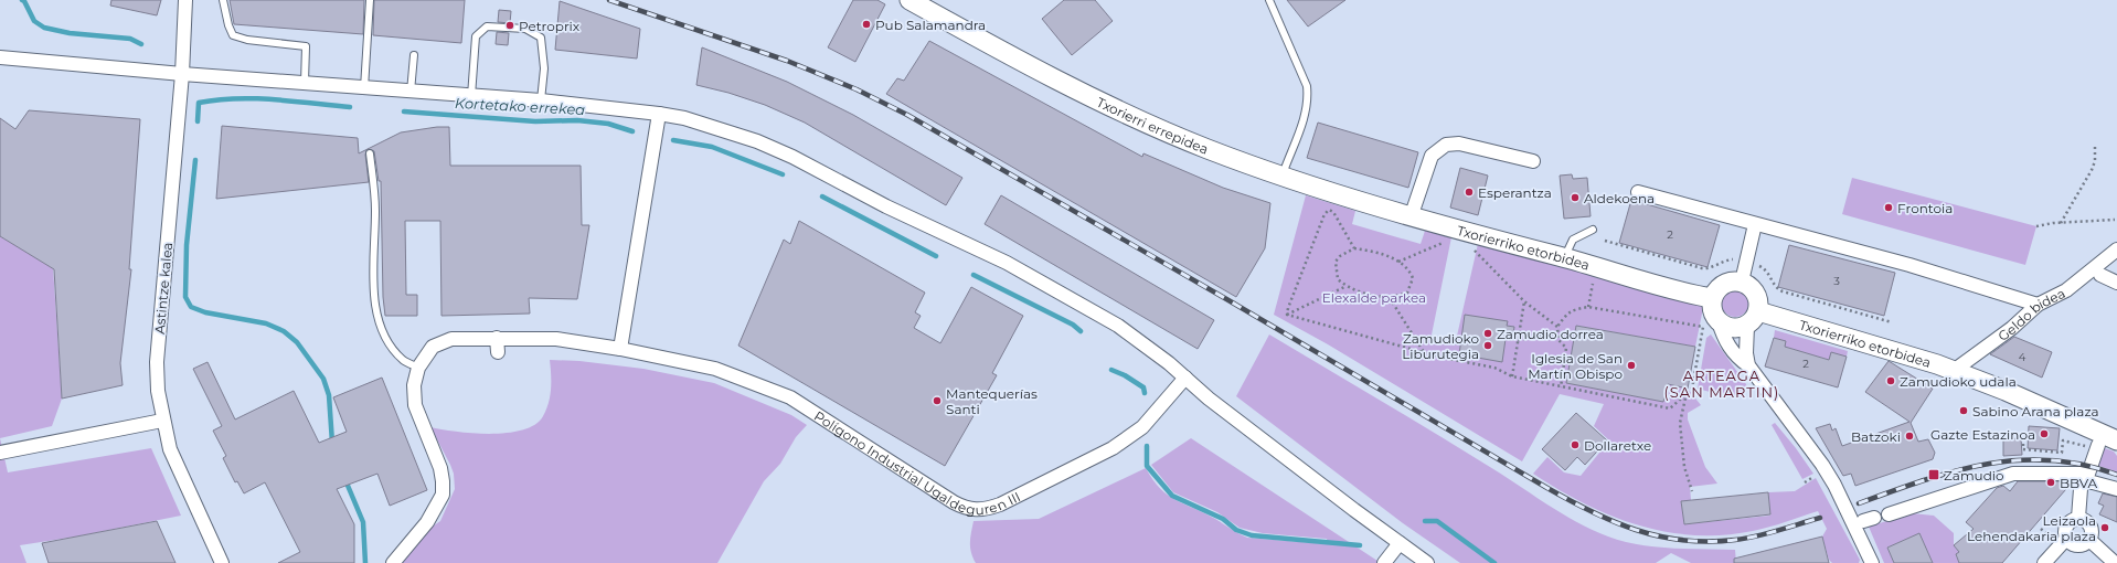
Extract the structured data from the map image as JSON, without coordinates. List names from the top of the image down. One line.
{"streets":{"street":["Txorierri errepidea","Txorierriko etorbidea","Astintze kalea","Geldo bidea","Polígono Industrial Ugaldeguren III"]},"crossings":[["Txorierri errepidea","Txorierriko etorbidea"],["Txorierriko etorbidea","Geldo bidea"]],"districts":["ARTEAGA (SAN MARTIN)"],"water":["Kortetako errekea"],"parks":["Elexalde parkea"],"places":{"other":["Pub Salamandra","Petroprix","Esperantza","Aldekoena","Frontoia","Zamudio dorrea","Zamudioko Liburutegia","Iglesia de San Martín Obispo","Zamudioko udala","Mantequerías Santi","Sabino Arana plaza","Gazte Estazinoa","Batzoki","Dollaretxe","BBVA","Leizaola Lehendakaria plaza"],"transit":["Zamudio"]},"house_numbers":["2","3","4","2"]}
